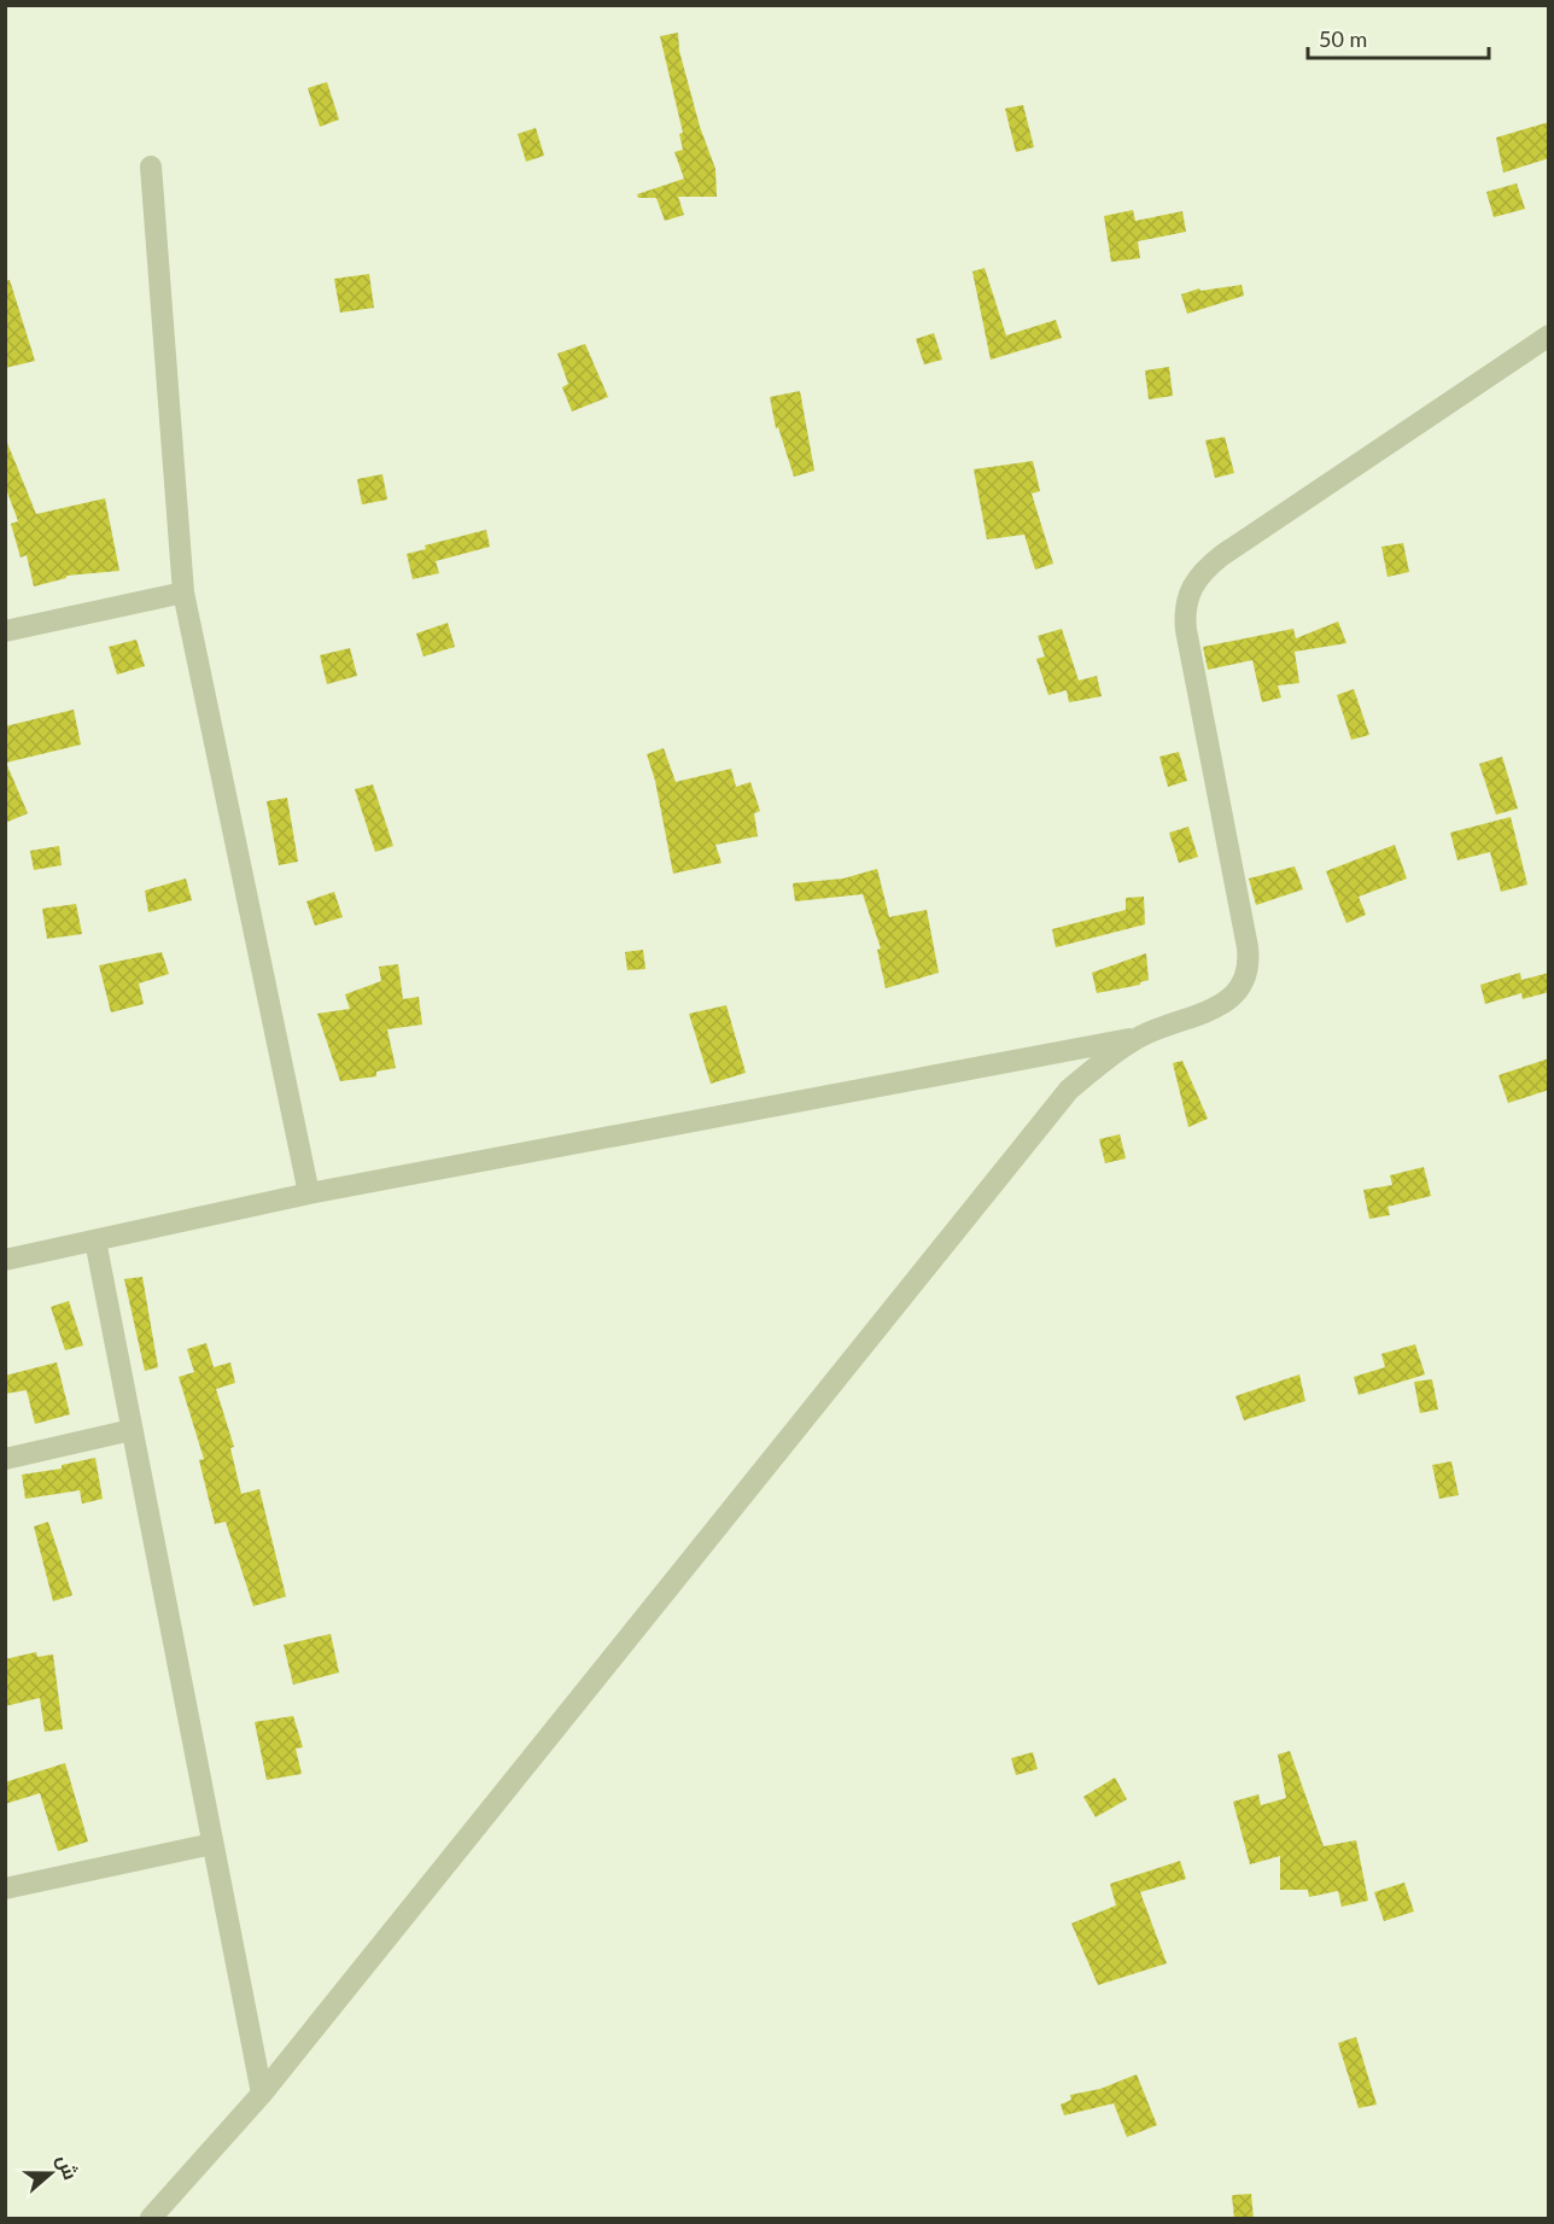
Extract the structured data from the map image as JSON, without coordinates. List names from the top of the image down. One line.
{"scale_bar":"50 m","north":"right"}
